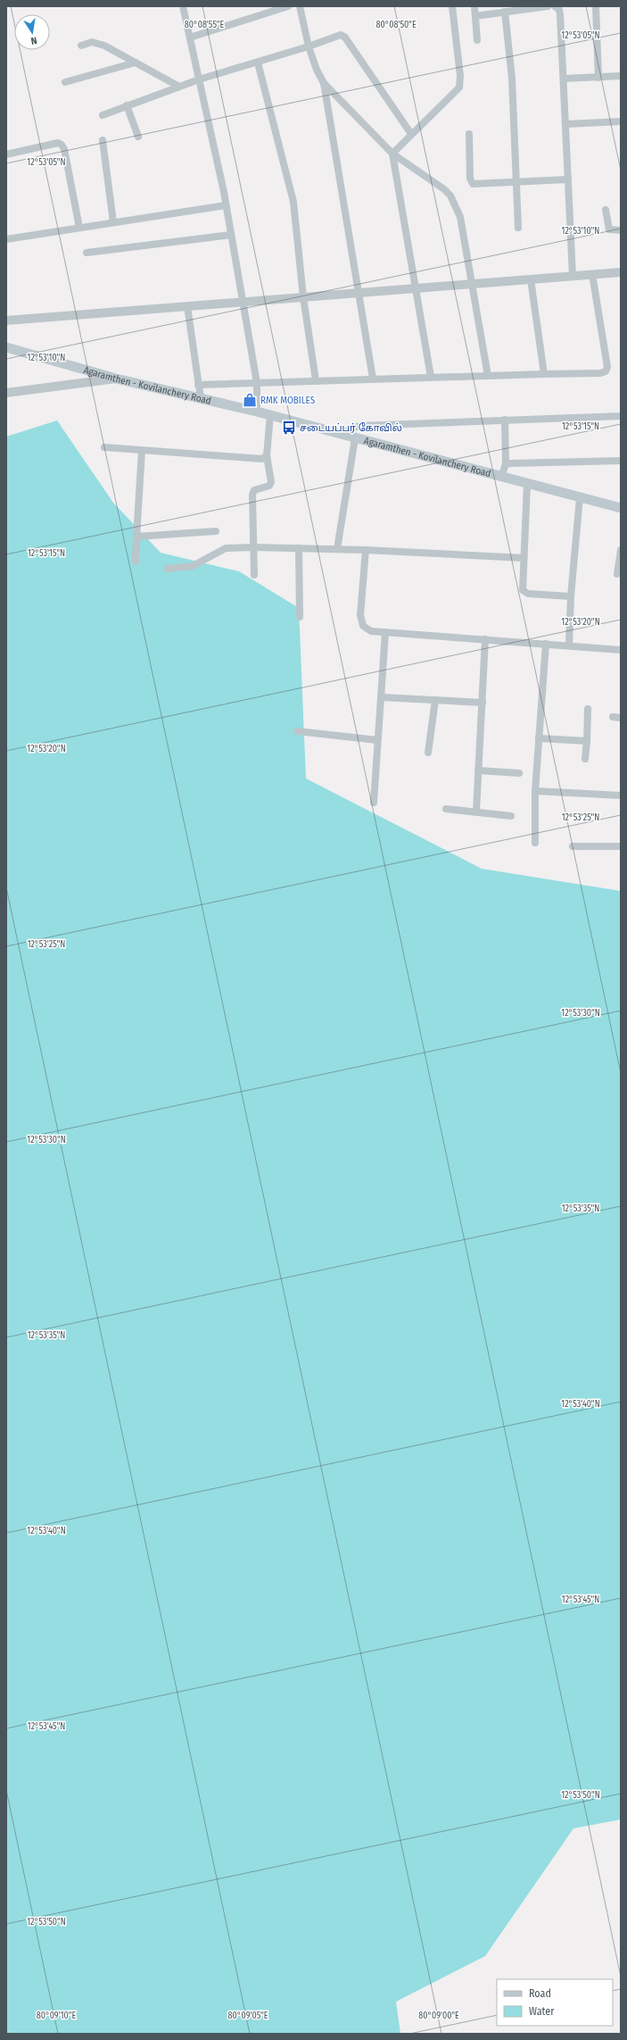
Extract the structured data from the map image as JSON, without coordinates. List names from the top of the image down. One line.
{"streets":{"main road":["Agaramthen - Kovilanchery Road"]},"places":{"shop":["RMK MOBILES"],"bus stop":["சடையப்பர் கோவில்"]},"legend":["Road","Water"],"north":"bottom","coordinates":["80°08'55\"E","80°08'50\"E","12°53'05\"N","12°53'10\"N","12°53'15\"N","12°53'20\"N","12°53'25\"N","12°53'30\"N","12°53'35\"N","12°53'40\"N","12°53'45\"N","12°53'50\"N","80°09'10\"E","80°09'05\"E","80°09'00\"E"]}
